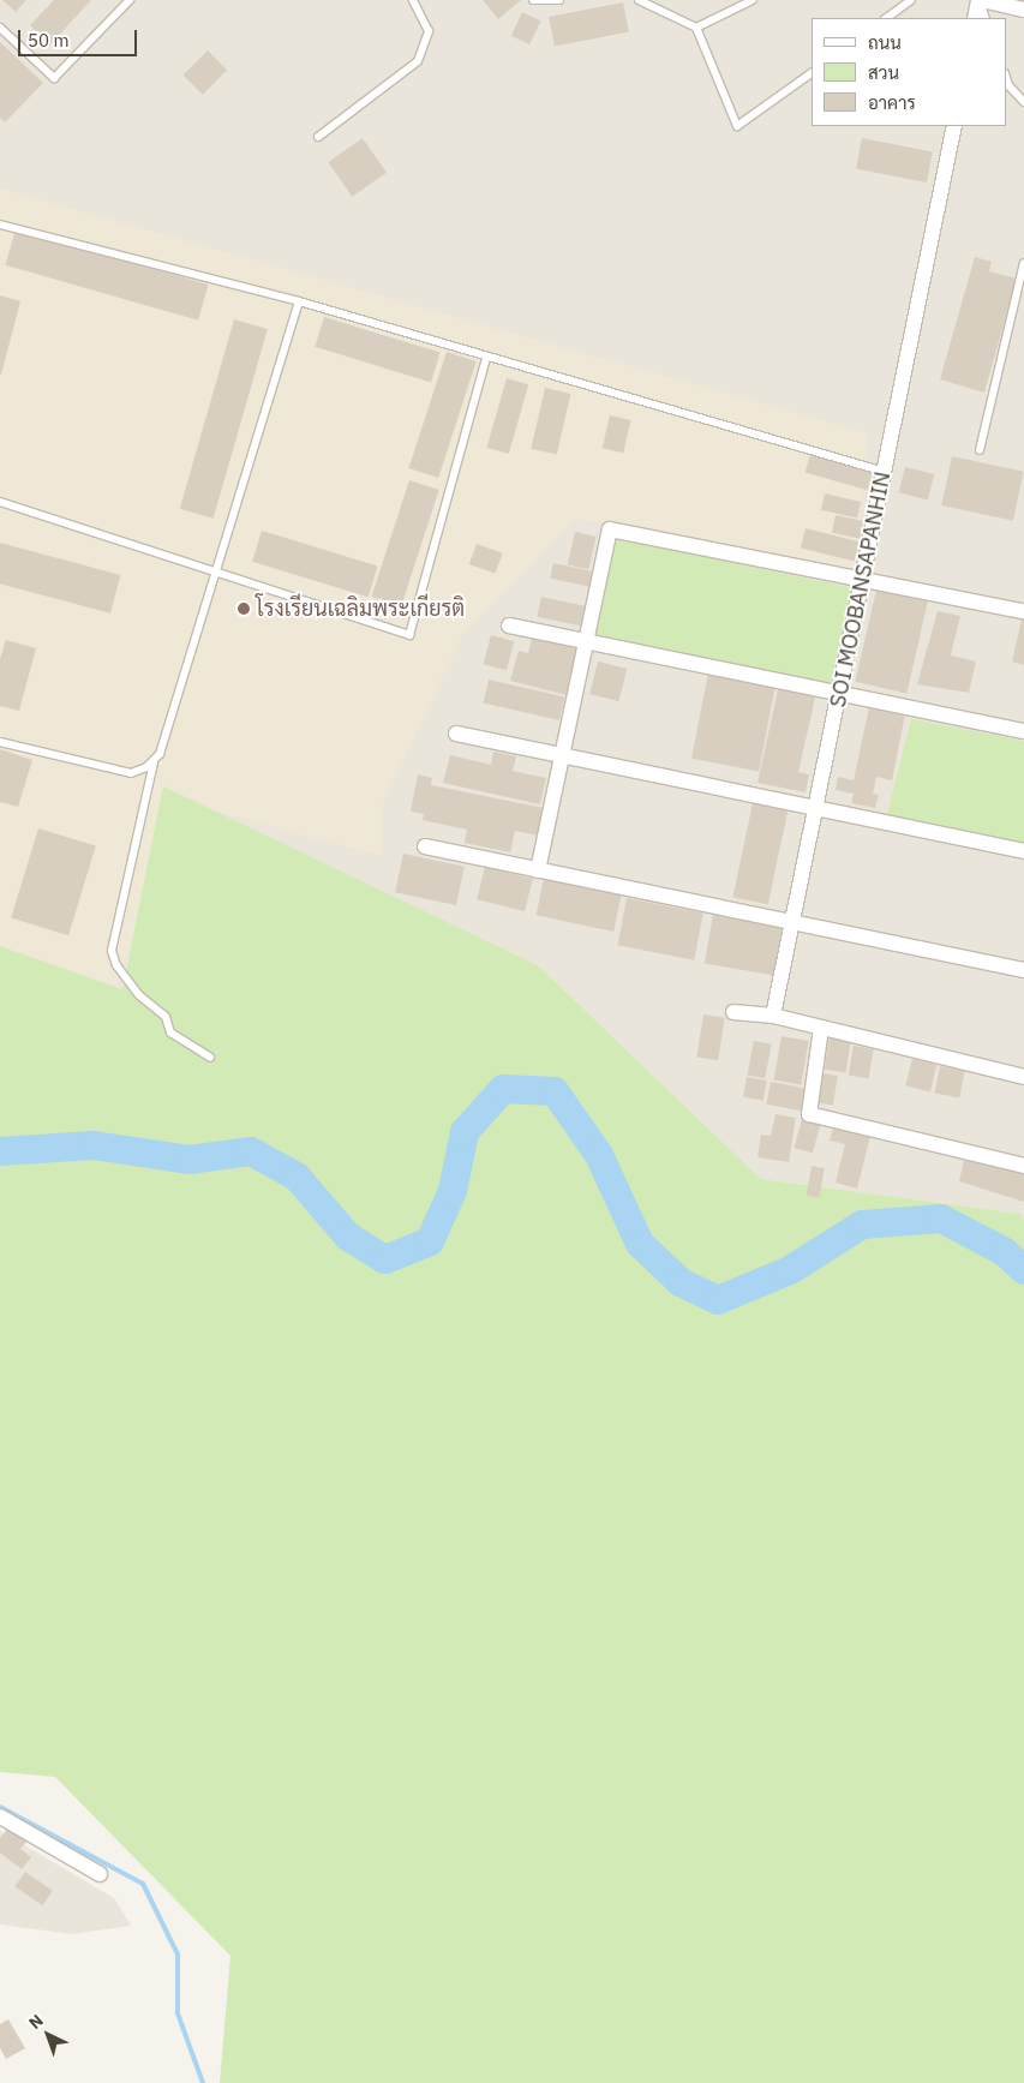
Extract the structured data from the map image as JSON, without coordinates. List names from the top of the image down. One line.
{"streets":{"street":["SOI MOOBANSAPANHIN"]},"places":["โรงเรียนเฉลิมพระเกียรติ"],"legend":["ถนน","สวน","อาคาร"],"scale_bar":"50 m","north":"top left"}
